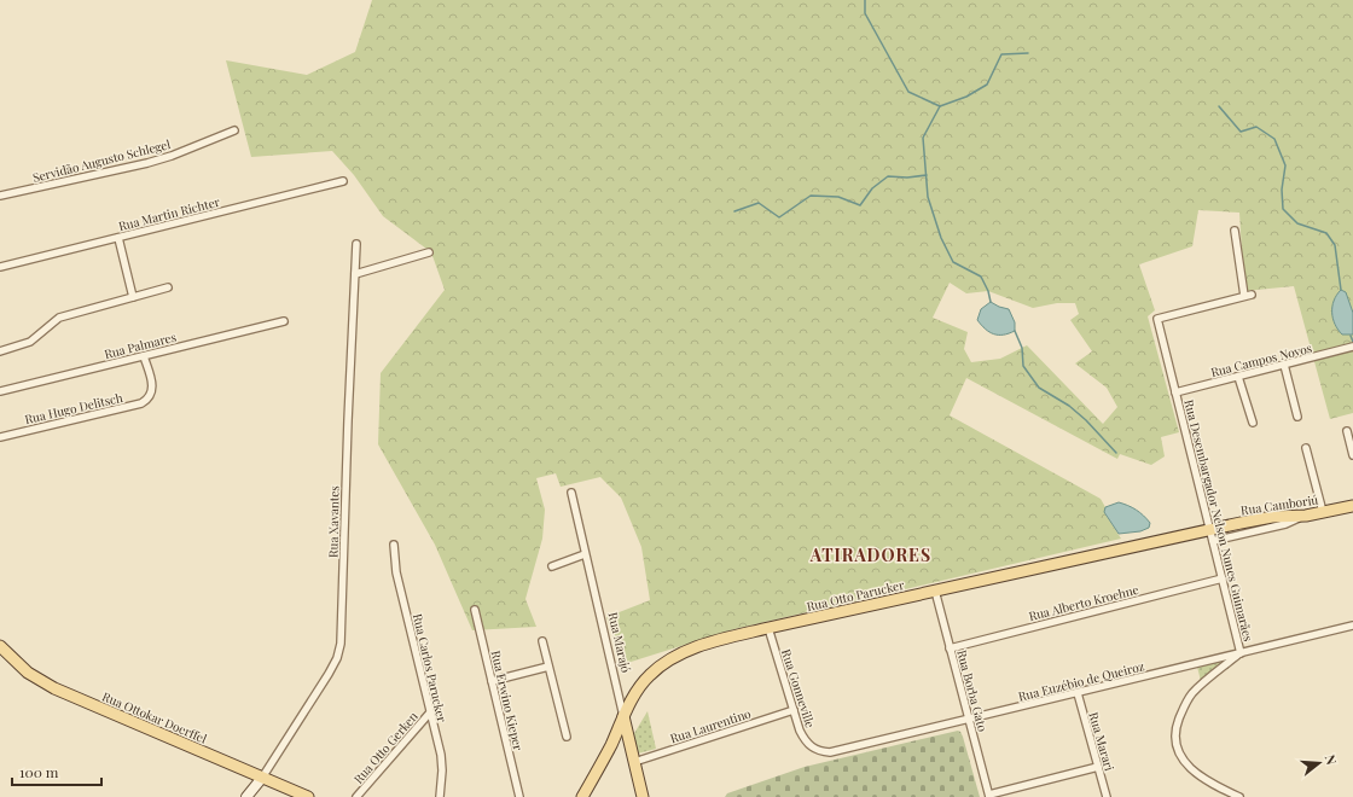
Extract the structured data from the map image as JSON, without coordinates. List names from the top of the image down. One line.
{"streets":{"main road":["Rua Camboriú","Rua Otto Parucker","Rua Marajó","Rua Ottokar Doerffel"],"street":["Servidão Augusto Schlegel","Rua Martin Richter","Rua Palmares","Rua Campos Novos","Rua Hugo Delitsch","Rua Desembargador Nelson Nunes Guimarães","Rua Xavantes","Rua Alberto Kroehne","Rua Carlos Parucker","Rua Euzébio de Queiroz","Rua Gonneville","Rua Borba Gato","Rua Erwino Kieper","Rua Laurentino","Rua Marari","Rua Otto Gerken"]},"crossings":[["Rua Palmares","Rua Hugo Delitsch"],["Rua Campos Novos","Rua Desembargador Nelson Nunes Guimarães"],["Rua Camboriú","Rua Desembargador Nelson Nunes Guimarães"],["Rua Camboriú","Rua Otto Parucker"],["Rua Desembargador Nelson Nunes Guimarães","Rua Otto Parucker"],["Rua Desembargador Nelson Nunes Guimarães","Rua Alberto Kroehne"],["Rua Desembargador Nelson Nunes Guimarães","Rua Euzébio de Queiroz"],["Rua Xavantes","Rua Ottokar Doerffel"],["Rua Otto Parucker","Rua Marajó"],["Rua Otto Parucker","Rua Gonneville"],["Rua Otto Parucker","Rua Borba Gato"],["Rua Alberto Kroehne","Rua Borba Gato"],["Rua Marajó","Rua Laurentino"],["Rua Carlos Parucker","Rua Otto Gerken"],["Rua Euzébio de Queiroz","Rua Gonneville"],["Rua Euzébio de Queiroz","Rua Borba Gato"],["Rua Euzébio de Queiroz","Rua Marari"],["Rua Gonneville","Rua Laurentino"]],"districts":["ATIRADORES"],"scale_bar":"100 m","north":"right"}
